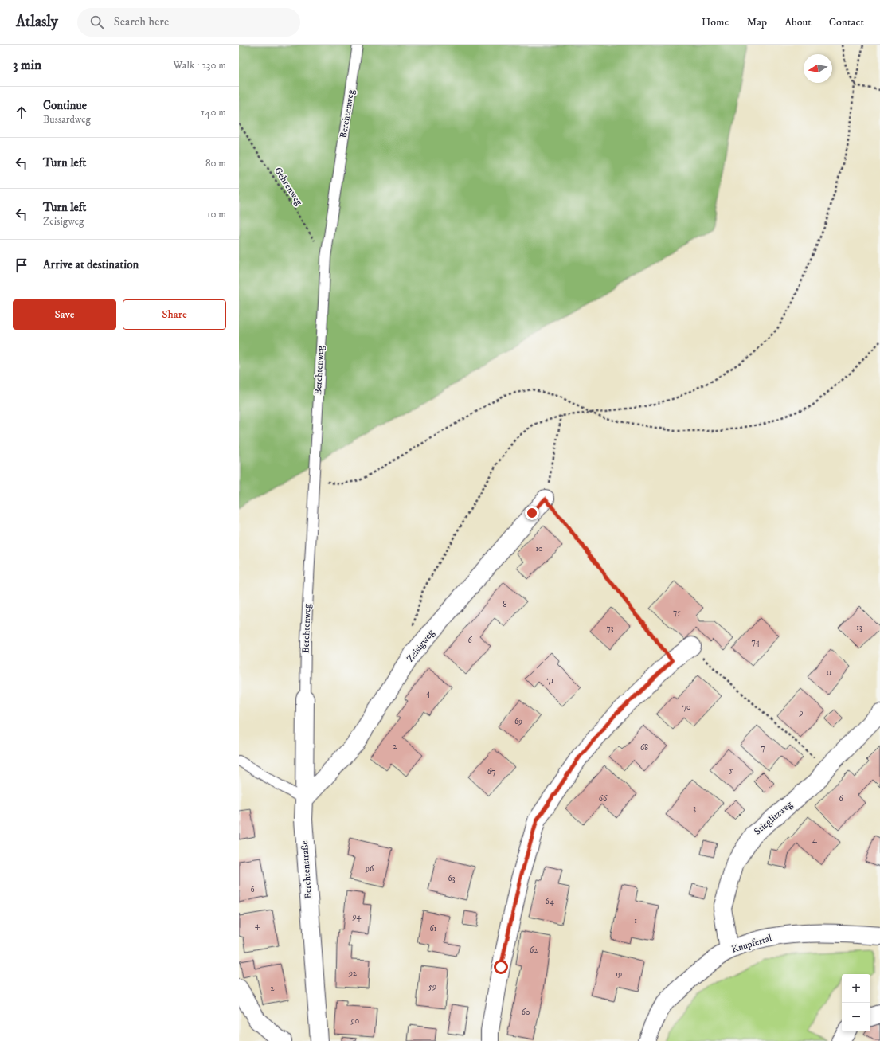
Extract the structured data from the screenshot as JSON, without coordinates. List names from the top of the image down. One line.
{"streets":{"street":["Zeisigweg","Stieglitzweg","Berchtenstraße","Knupfertal"],"lane":["Berchtenweg"],"path":["Gehrenweg"]},"crossings":[["Berchtenweg","Gehrenweg"],["Berchtenweg","Berchtenstraße"],["Zeisigweg","Berchtenstraße"],["Stieglitzweg","Knupfertal"]],"house_numbers":["10","8","75","13","73","6","74","11","71","4","70","9","69","2","68","7","5","67","66","6","3","4","96","63","6","64","94","1","4","61","62","92","19","59","2","60","90"],"north":"left","page":{"header":"Atlasly","search":"Search here","nav":["Home","Map","About","Contact"],"heading":["3 min","Walk · 230 m"],"list":[["Continue","Bussardweg","140 m"],["Turn left","80 m"],["Turn left","Zeisigweg","10 m"],"Arrive at destination"],"buttons":["Save","Share"],"map_buttons":["+","−"]}}
